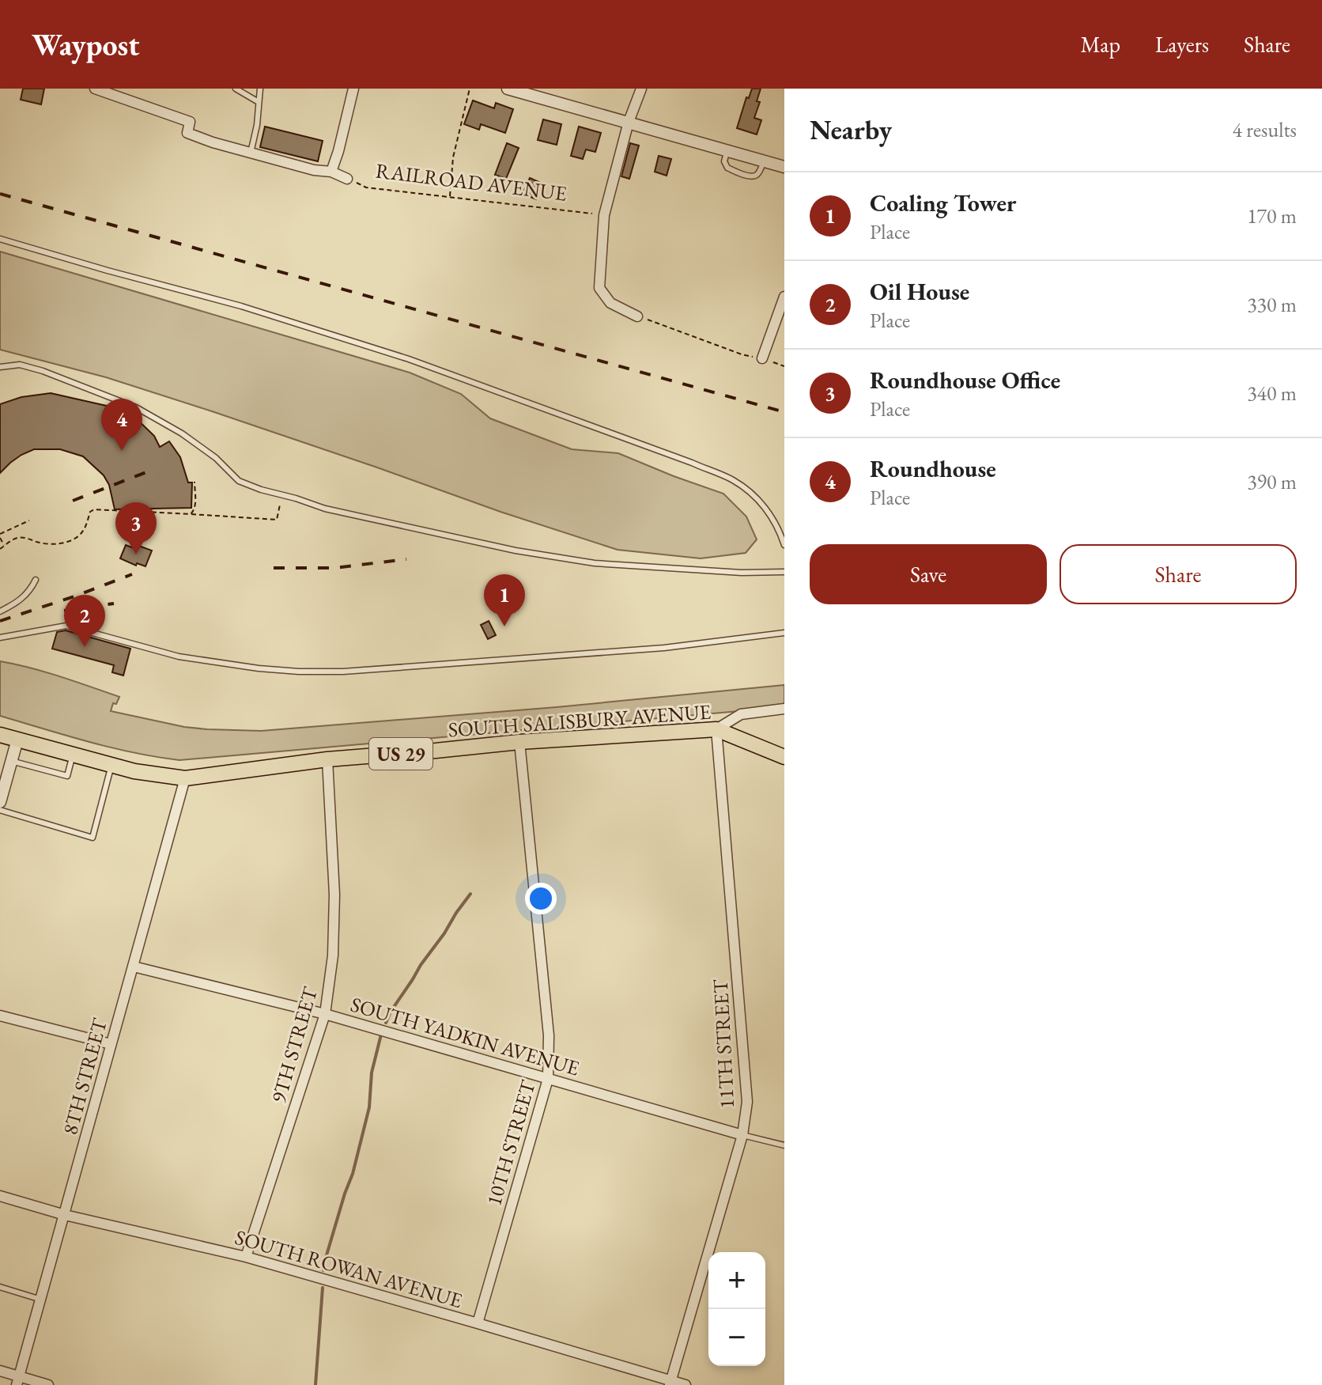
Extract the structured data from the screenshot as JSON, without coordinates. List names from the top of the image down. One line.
{"streets":{"main road":["SOUTH SALISBURY AVENUE","US 29"],"street":["RAILROAD AVENUE","SOUTH YADKIN AVENUE","11TH STREET","9TH STREET","8TH STREET","10TH STREET","SOUTH ROWAN AVENUE"]},"crossings":[["SOUTH SALISBURY AVENUE","11TH STREET"],["SOUTH SALISBURY AVENUE","9TH STREET"],["SOUTH SALISBURY AVENUE","8TH STREET"],["SOUTH SALISBURY AVENUE","10TH STREET"],["SOUTH YADKIN AVENUE","11TH STREET"],["SOUTH YADKIN AVENUE","9TH STREET"],["SOUTH YADKIN AVENUE","8TH STREET"],["SOUTH YADKIN AVENUE","10TH STREET"],["11TH STREET","SOUTH ROWAN AVENUE"],["9TH STREET","SOUTH ROWAN AVENUE"],["8TH STREET","SOUTH ROWAN AVENUE"],["10TH STREET","SOUTH ROWAN AVENUE"]],"page":{"header":"Waypost","nav":["Map","Layers","Share"],"heading":["Nearby","4 results"],"list":[{"mark":"1","name":"Coaling Tower","note":"Place","value":"170 m"},{"mark":"2","name":"Oil House","note":"Place","value":"330 m"},{"mark":"3","name":"Roundhouse Office","note":"Place","value":"340 m"},{"mark":"4","name":"Roundhouse","note":"Place","value":"390 m"}],"pins":["4","3","1","2"],"buttons":["Save","Share"],"map_buttons":["+","−"]}}
